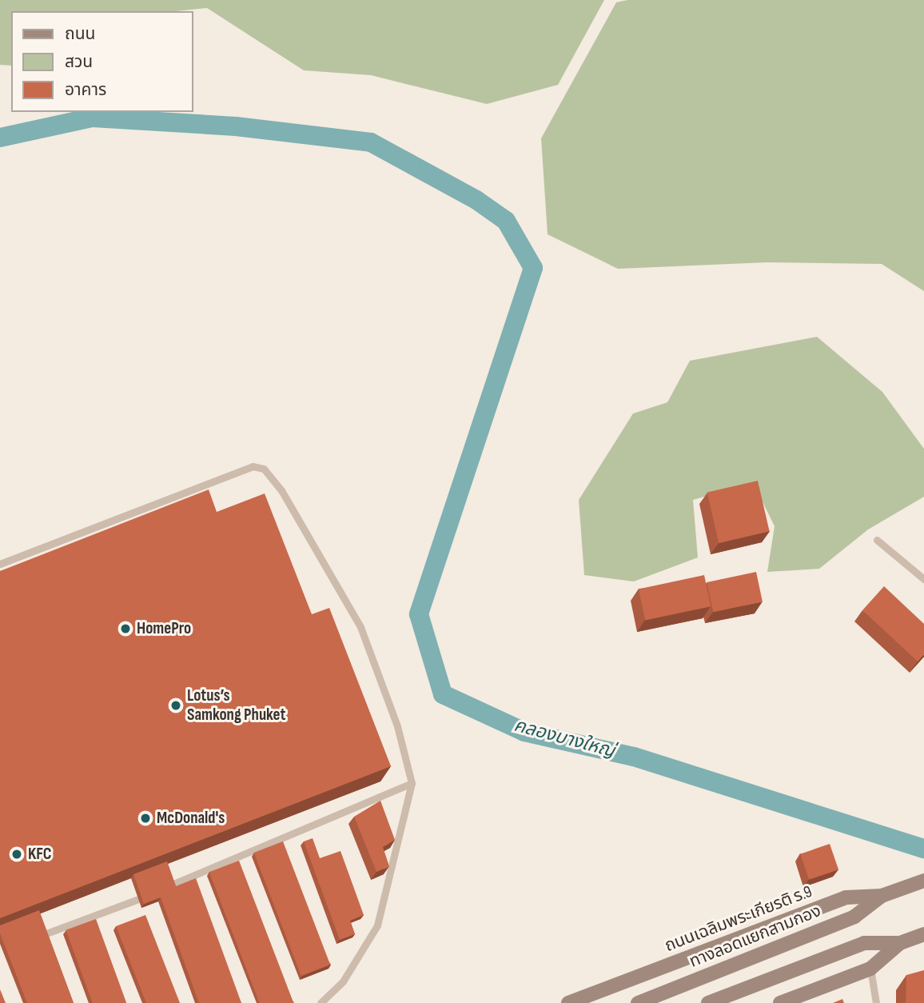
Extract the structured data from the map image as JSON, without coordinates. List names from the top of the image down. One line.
{"streets":{"main road":["ถนนเฉลิมพระเกียรติ ร.9","ทางลอดแยกสามกอง"]},"crossings":[["ถนนเฉลิมพระเกียรติ ร.9","ทางลอดแยกสามกอง"]],"water":["คลองบางใหญ่"],"places":["HomePro","Lotus’s Samkong Phuket","McDonald's","KFC"],"legend":["ถนน","สวน","อาคาร"]}
